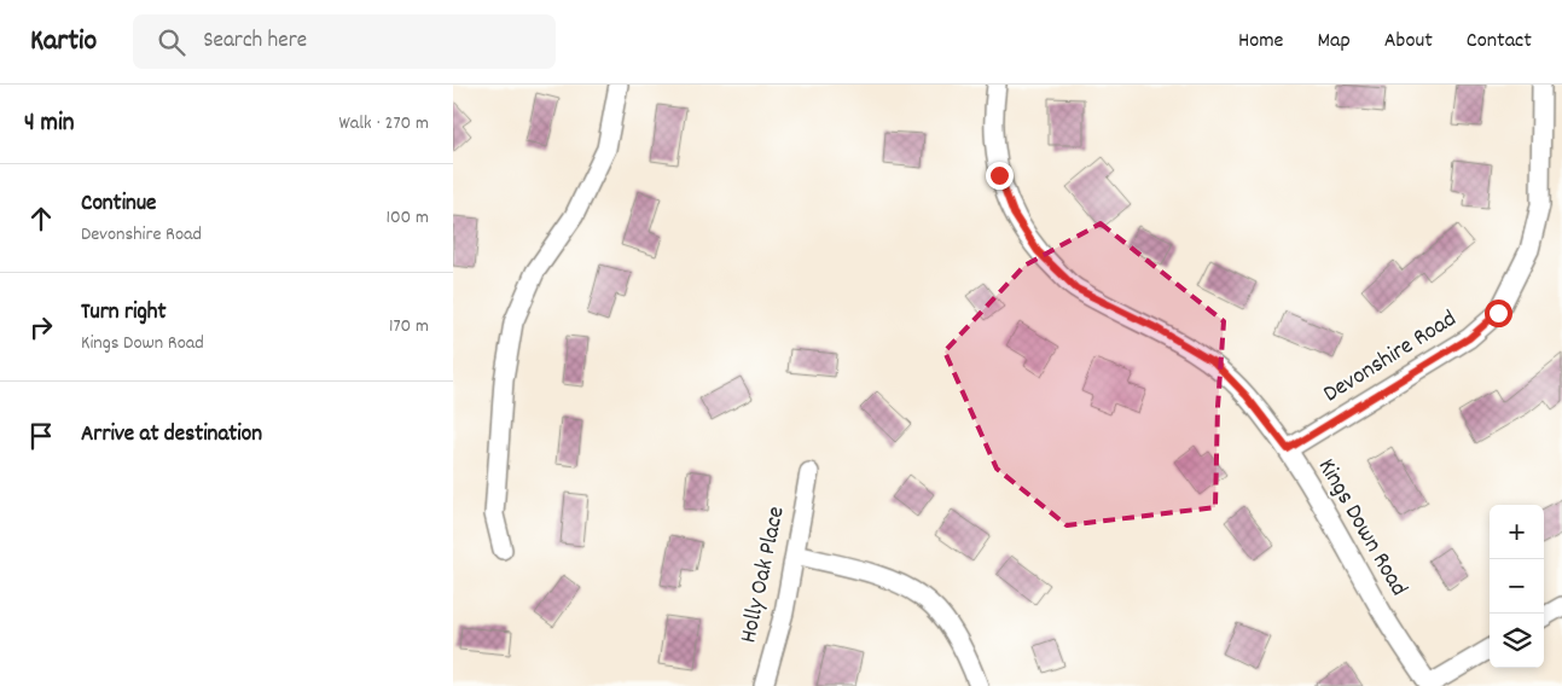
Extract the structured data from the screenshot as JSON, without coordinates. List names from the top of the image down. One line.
{"streets":{"street":["Devonshire Road","Kings Down Road","Holly Oak Place"]},"crossings":[["Devonshire Road","Kings Down Road"]],"page":{"header":"Kartio","search":"Search here","nav":["Home","Map","About","Contact"],"heading":["4 min","Walk · 270 m"],"list":[["Continue","Devonshire Road","100 m"],["Turn right","Kings Down Road","170 m"],"Arrive at destination"],"map_buttons":["+","−"]}}
